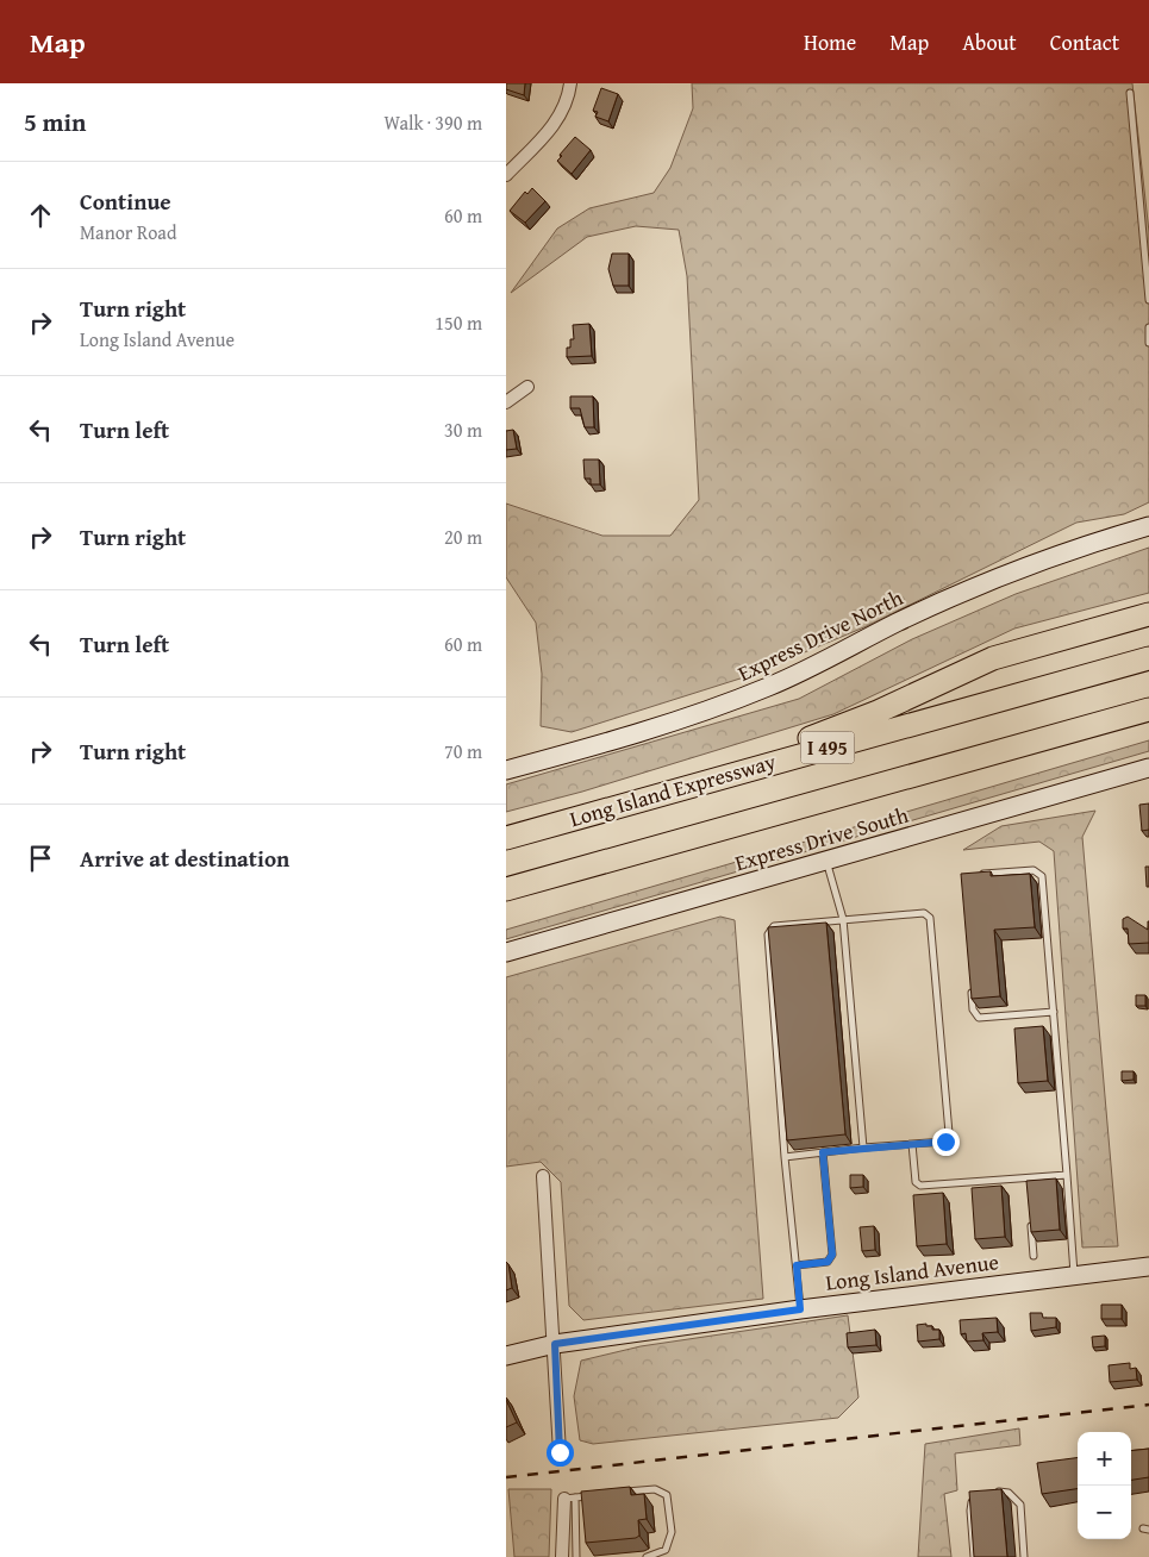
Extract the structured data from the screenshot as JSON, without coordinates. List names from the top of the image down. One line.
{"streets":{"highway":["I 495","Long Island Expressway"],"main road":["Express Drive North","Express Drive South","Long Island Avenue"]},"page":{"header":"Map","nav":["Home","Map","About","Contact"],"heading":["5 min","Walk · 390 m"],"list":[["Continue","Manor Road","60 m"],["Turn right","Long Island Avenue","150 m"],["Turn left","30 m"],["Turn right","20 m"],["Turn left","60 m"],["Turn right","70 m"],"Arrive at destination"],"map_buttons":["+","−"]}}
